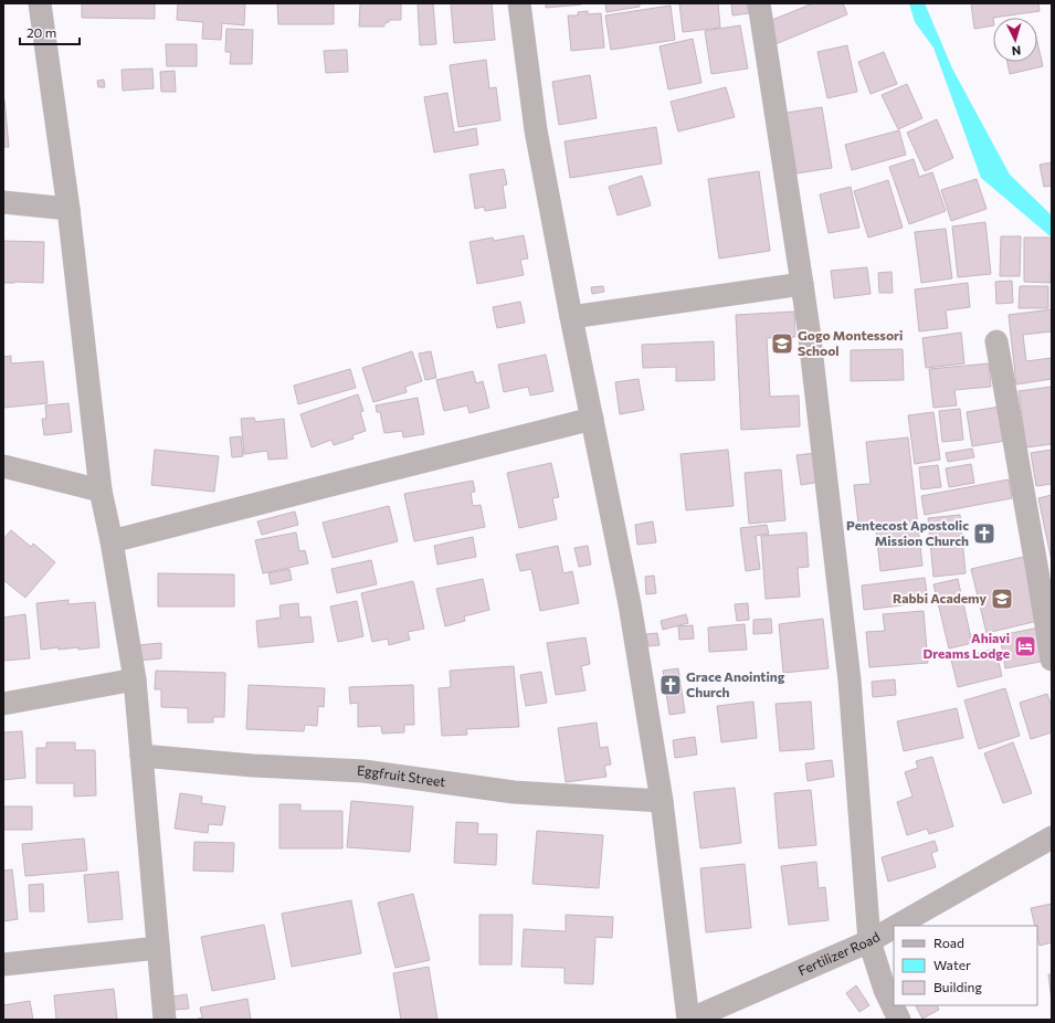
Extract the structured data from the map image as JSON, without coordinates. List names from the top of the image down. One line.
{"streets":{"street":["Eggfruit Street","Fertilizer Road"]},"places":{"school or university":["Gogo Montessori School","Rabbi Academy"],"church":["Pentecost Apostolic Mission Church","Grace Anointing Church"],"hotel":["Ahiavi Dreams Lodge"]},"legend":["Road","Water","Building"],"scale_bar":"20 m","north":"bottom"}
